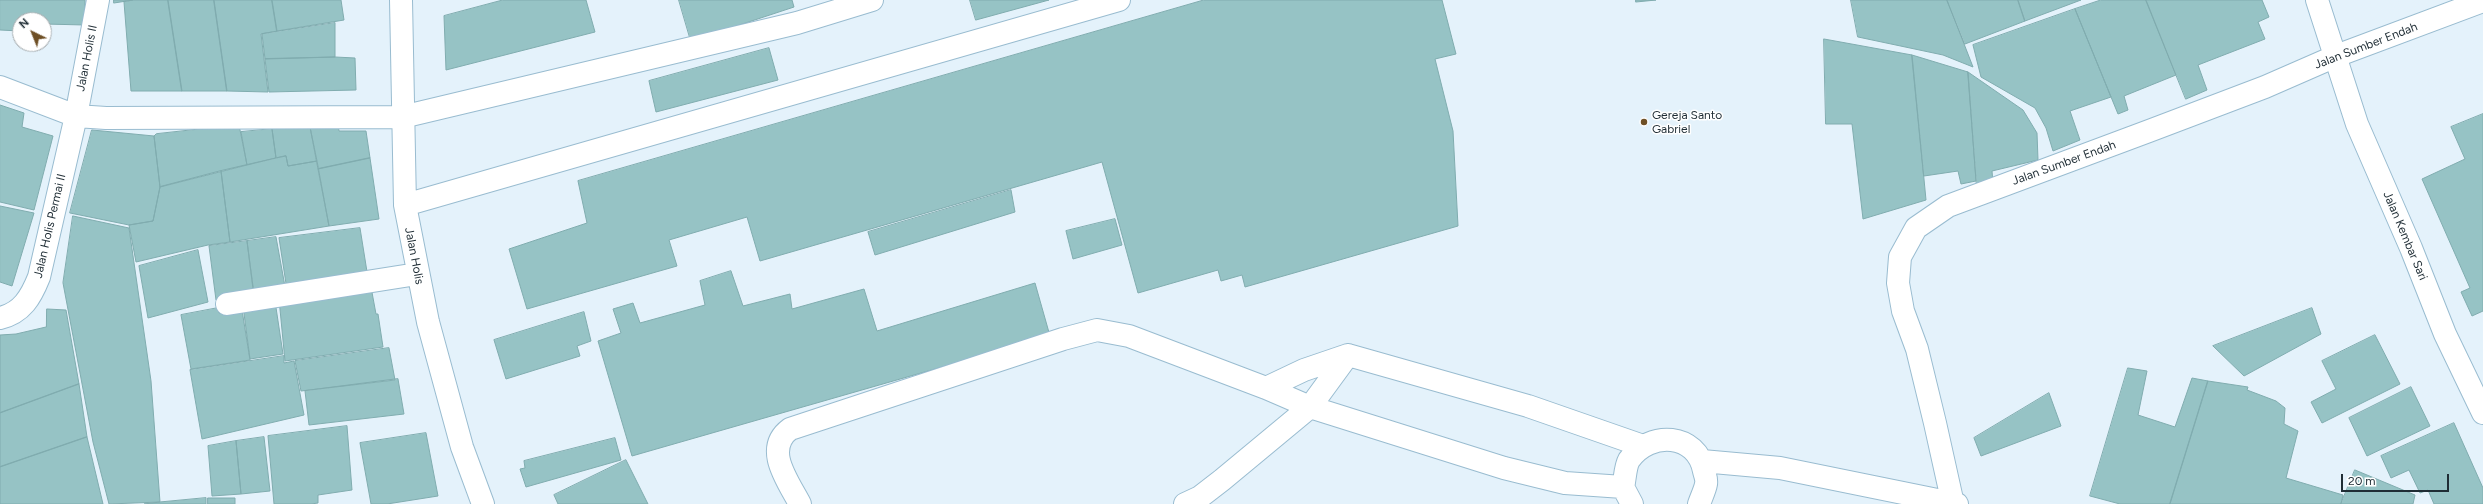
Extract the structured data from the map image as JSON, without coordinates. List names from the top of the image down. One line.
{"streets":{"street":["Jalan Sumber Endah","Jalan Holis II","Jalan Holis Permai II","Jalan Kembar Sari","Jalan Holis"]},"crossings":[["Jalan Sumber Endah","Jalan Kembar Sari"],["Jalan Holis II","Jalan Holis Permai II"]],"places":["Gereja Santo Gabriel"],"scale_bar":"20 m","north":"top left"}
